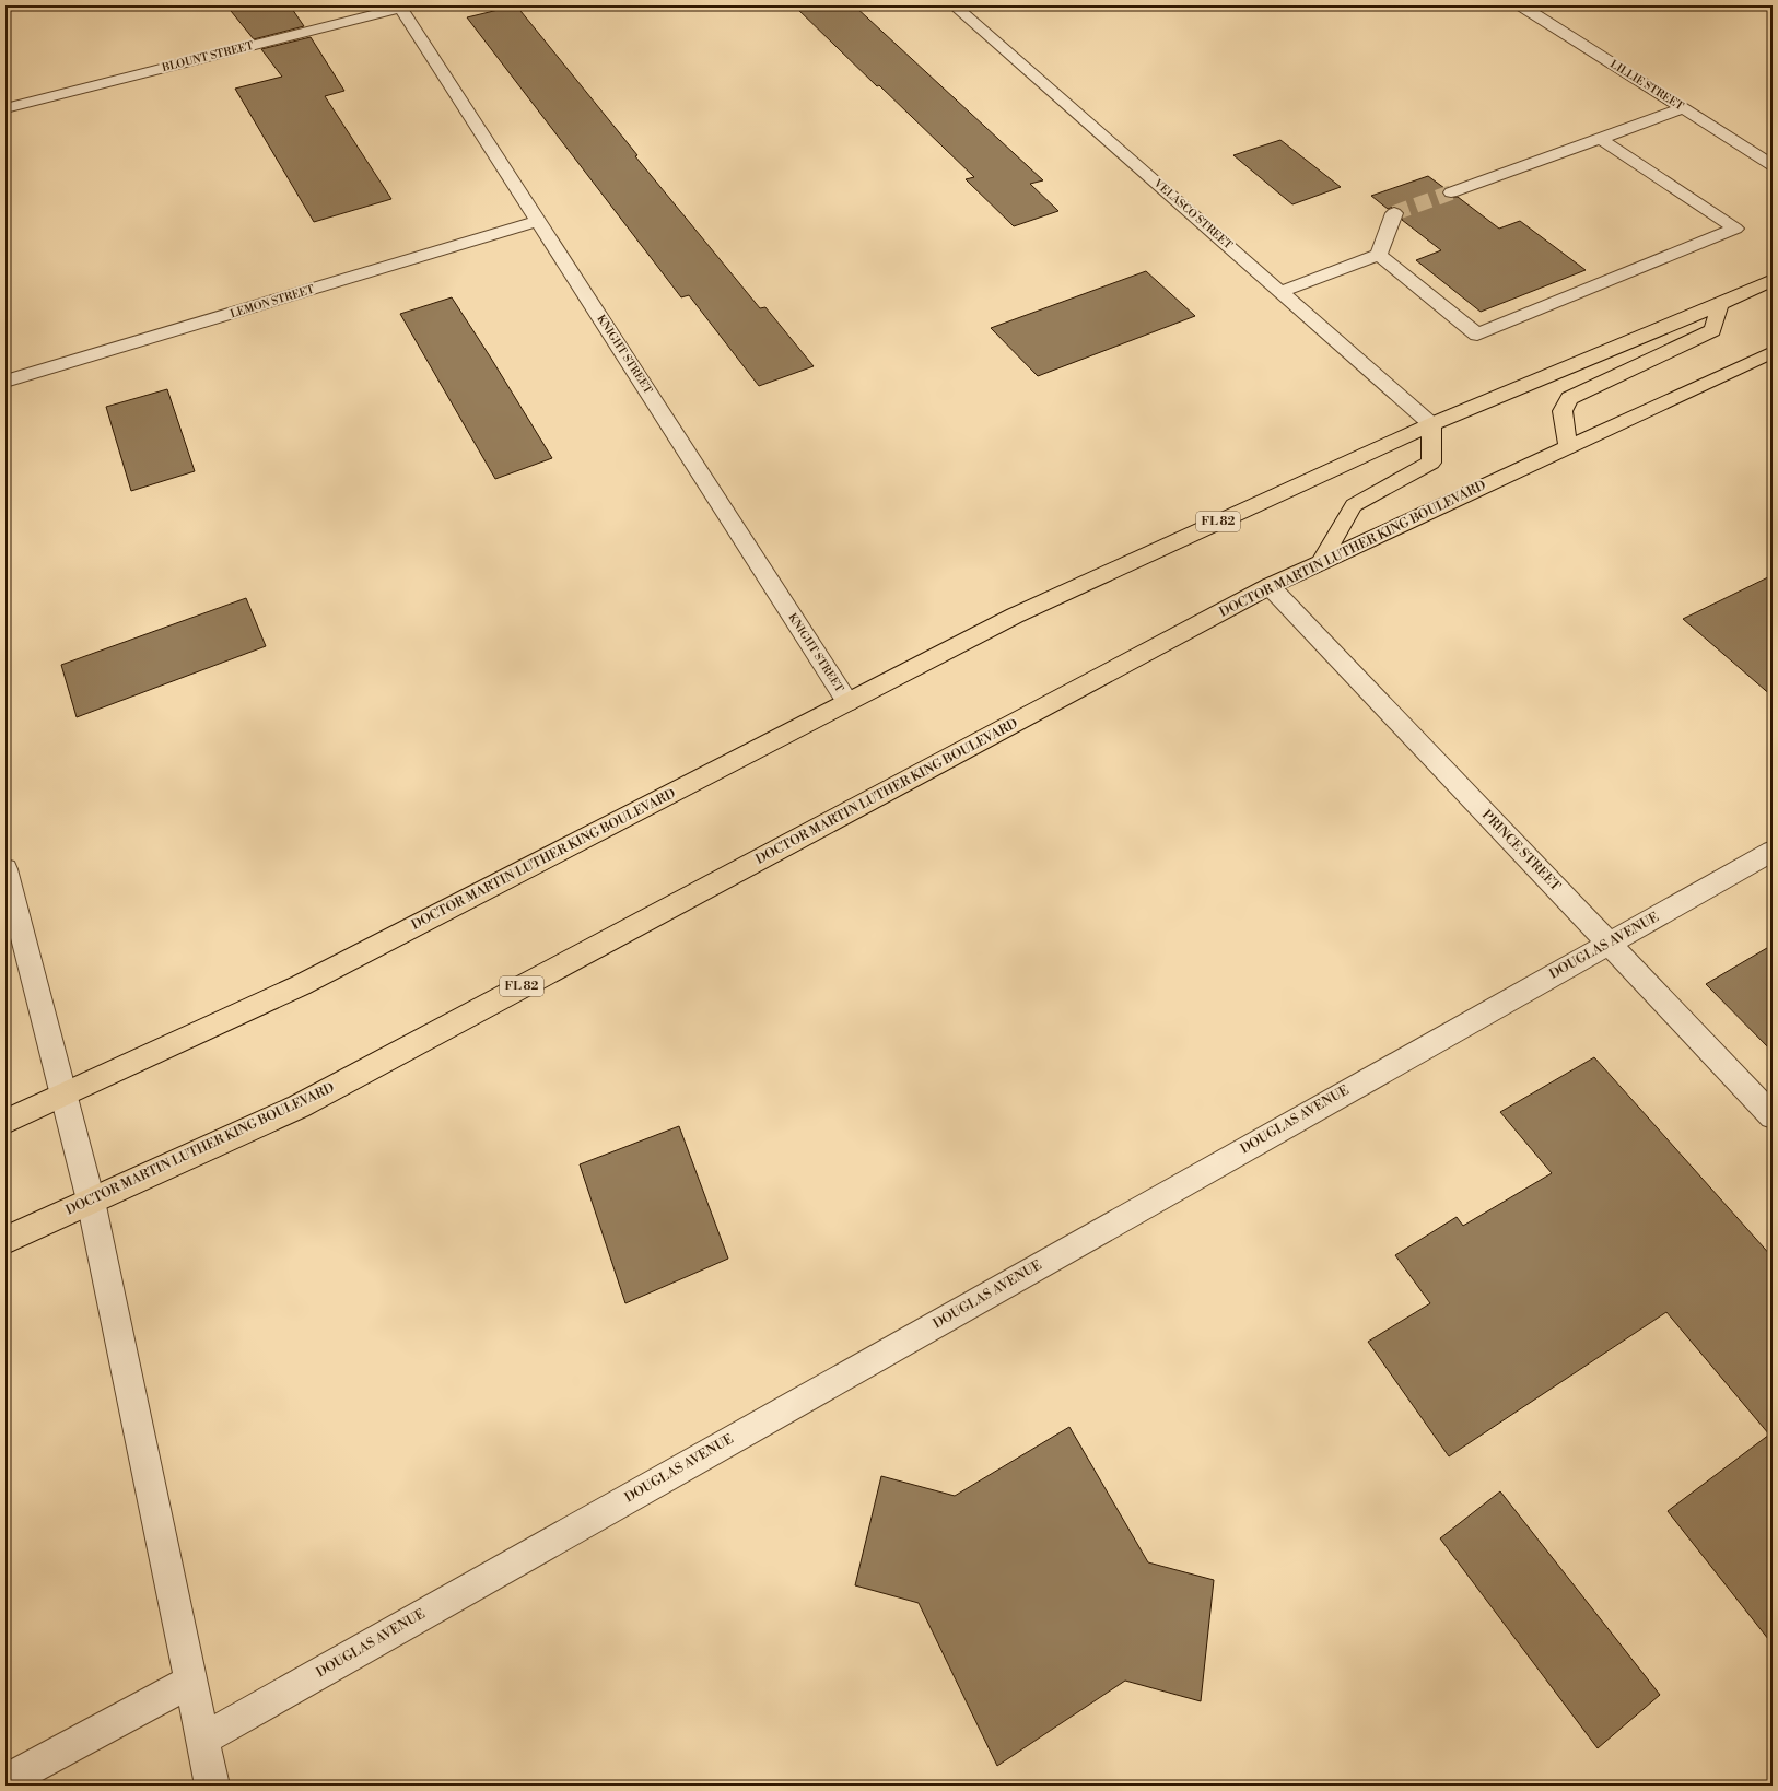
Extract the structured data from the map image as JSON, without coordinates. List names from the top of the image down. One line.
{"streets":{"main road":["FL 82","DOCTOR MARTIN LUTHER KING BOULEVARD"],"street":["BLOUNT STREET","LILLIE STREET","VELASCO STREET","LEMON STREET","KNIGHT STREET","PRINCE STREET","DOUGLAS AVENUE"]},"crossings":[["BLOUNT STREET","KNIGHT STREET"],["VELASCO STREET","DOCTOR MARTIN LUTHER KING BOULEVARD"],["LEMON STREET","KNIGHT STREET"],["KNIGHT STREET","DOCTOR MARTIN LUTHER KING BOULEVARD"],["DOCTOR MARTIN LUTHER KING BOULEVARD","PRINCE STREET"],["PRINCE STREET","DOUGLAS AVENUE"]]}
